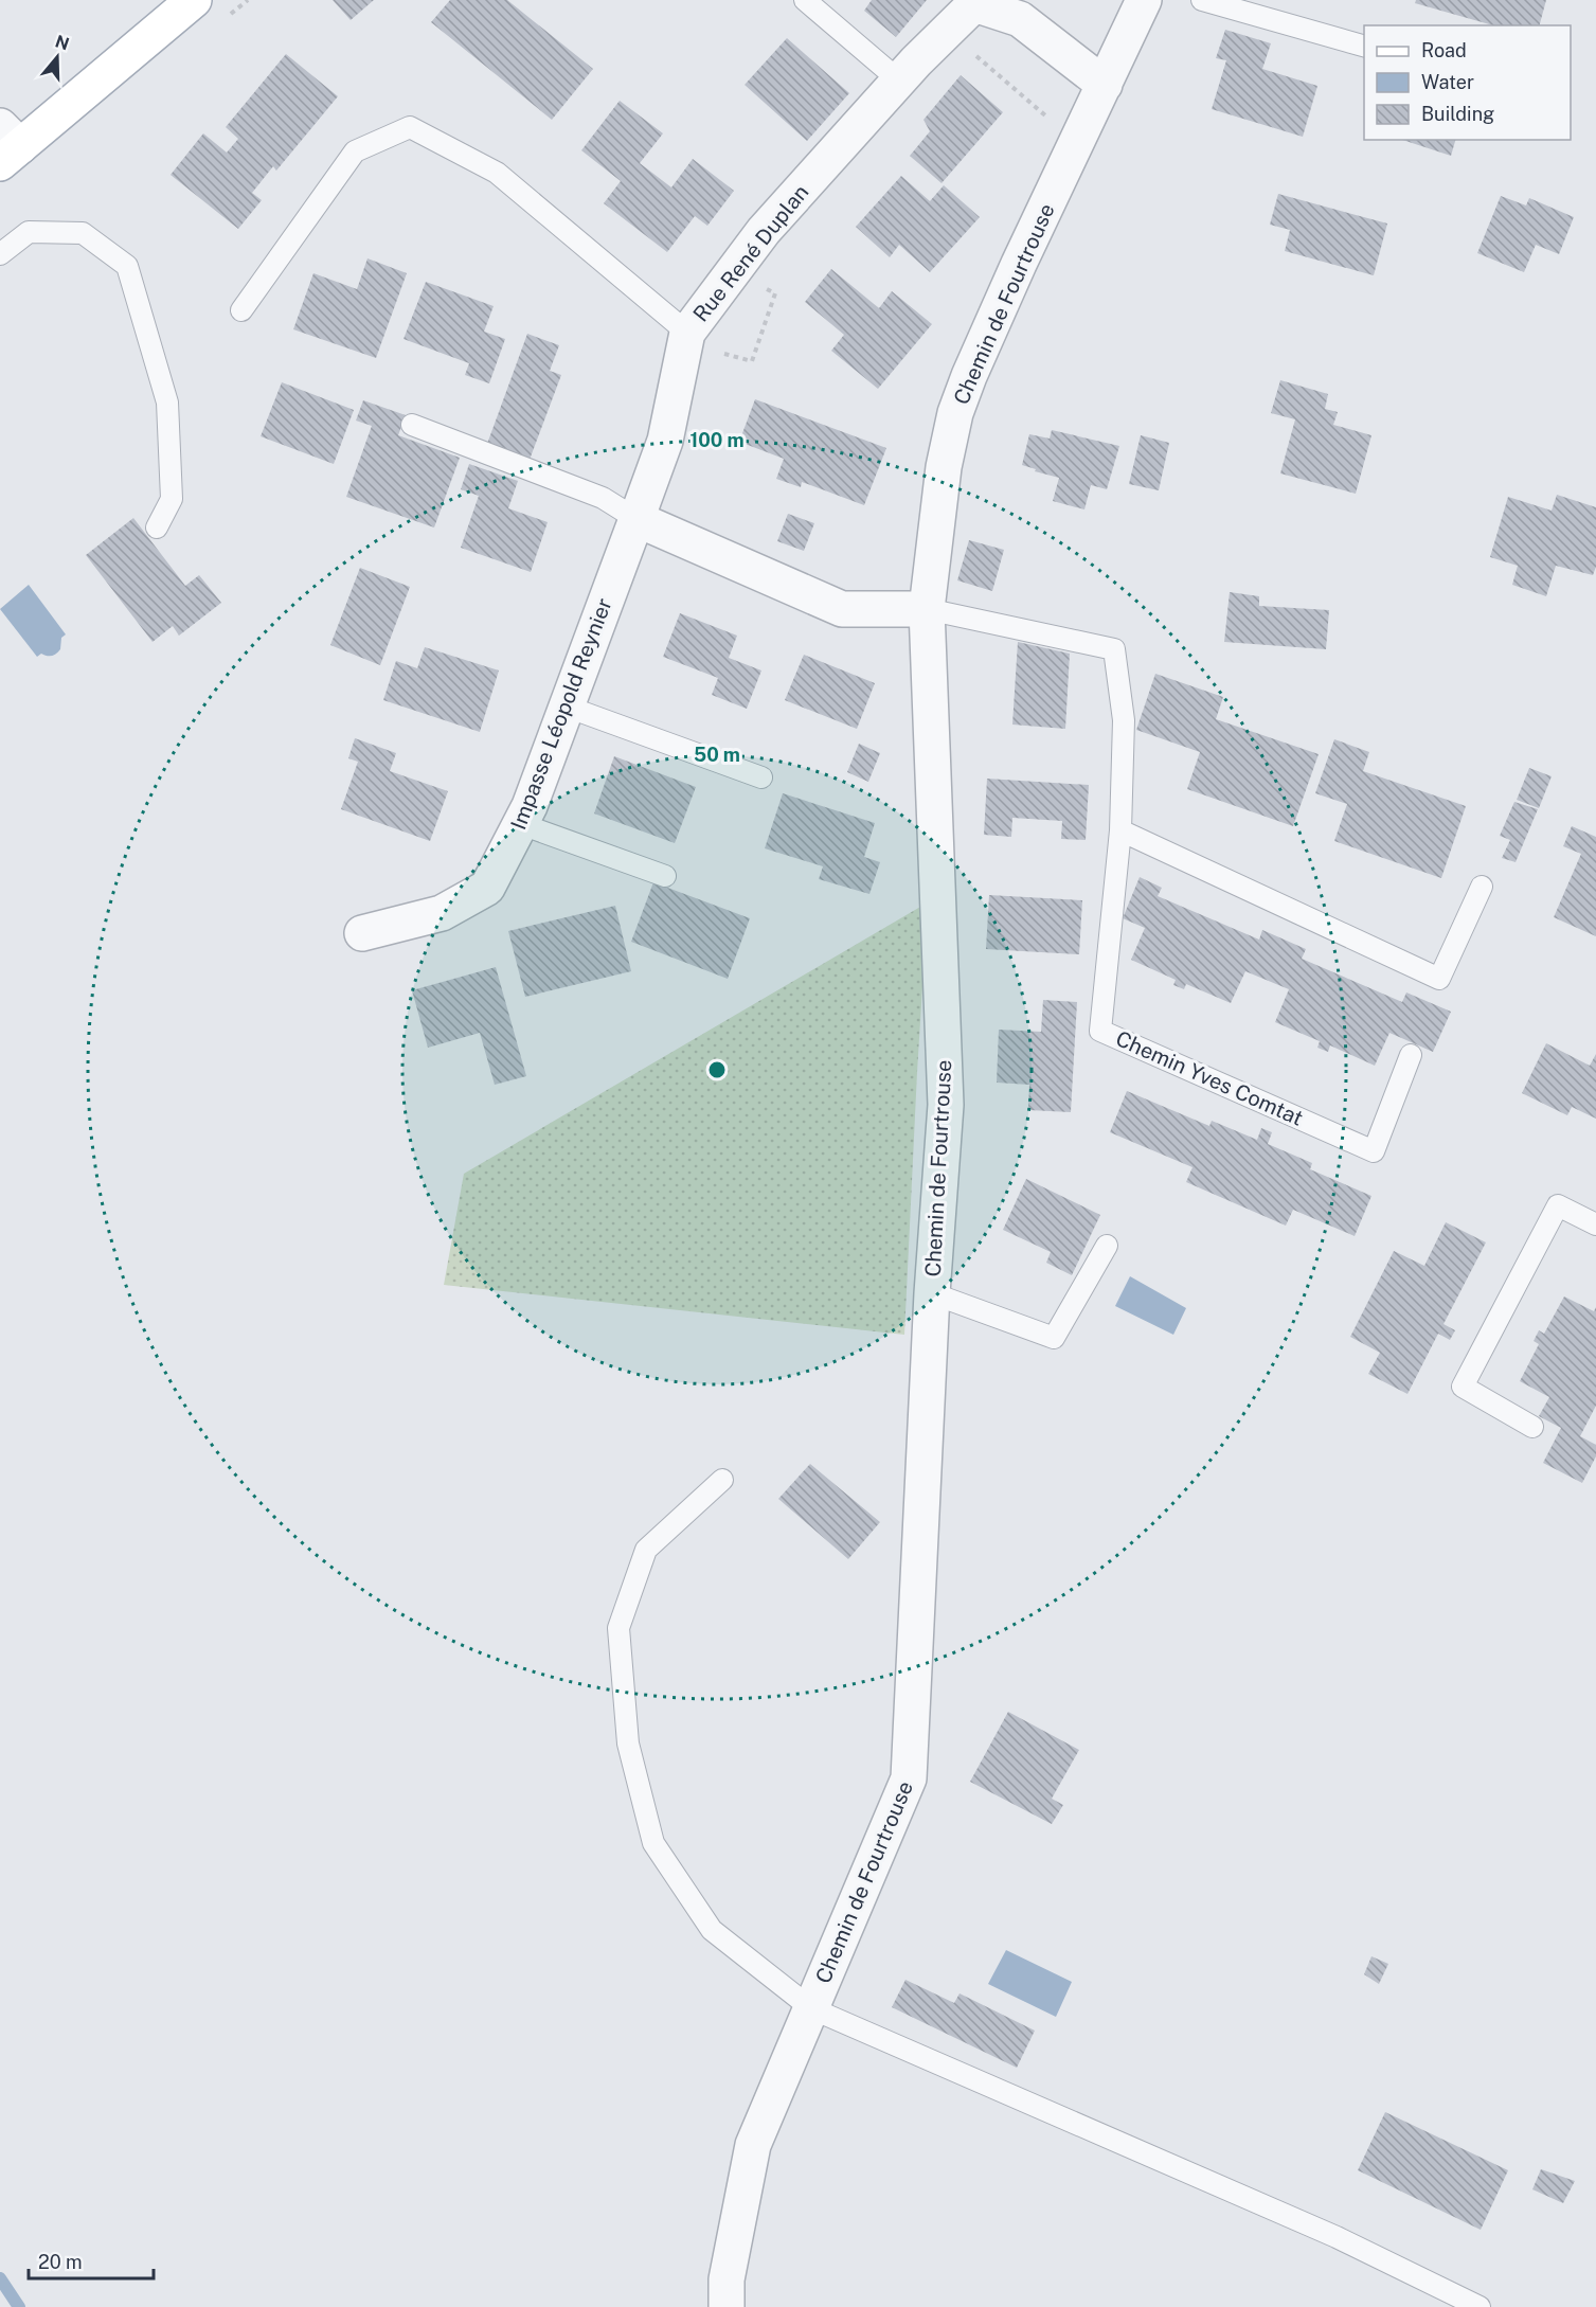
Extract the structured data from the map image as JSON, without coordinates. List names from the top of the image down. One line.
{"streets":{"street":["Rue René Duplan","Chemin de Fourtrouse","Impasse Léopold Reynier"],"lane":["Chemin Yves Comtat"]},"crossings":[["Rue René Duplan","Chemin de Fourtrouse"],["Rue René Duplan","Impasse Léopold Reynier"],["Chemin de Fourtrouse","Chemin Yves Comtat"]],"legend":["Road","Water","Building"],"scale_bar":"20 m","north":"top","rings":["100 m","50 m"]}
